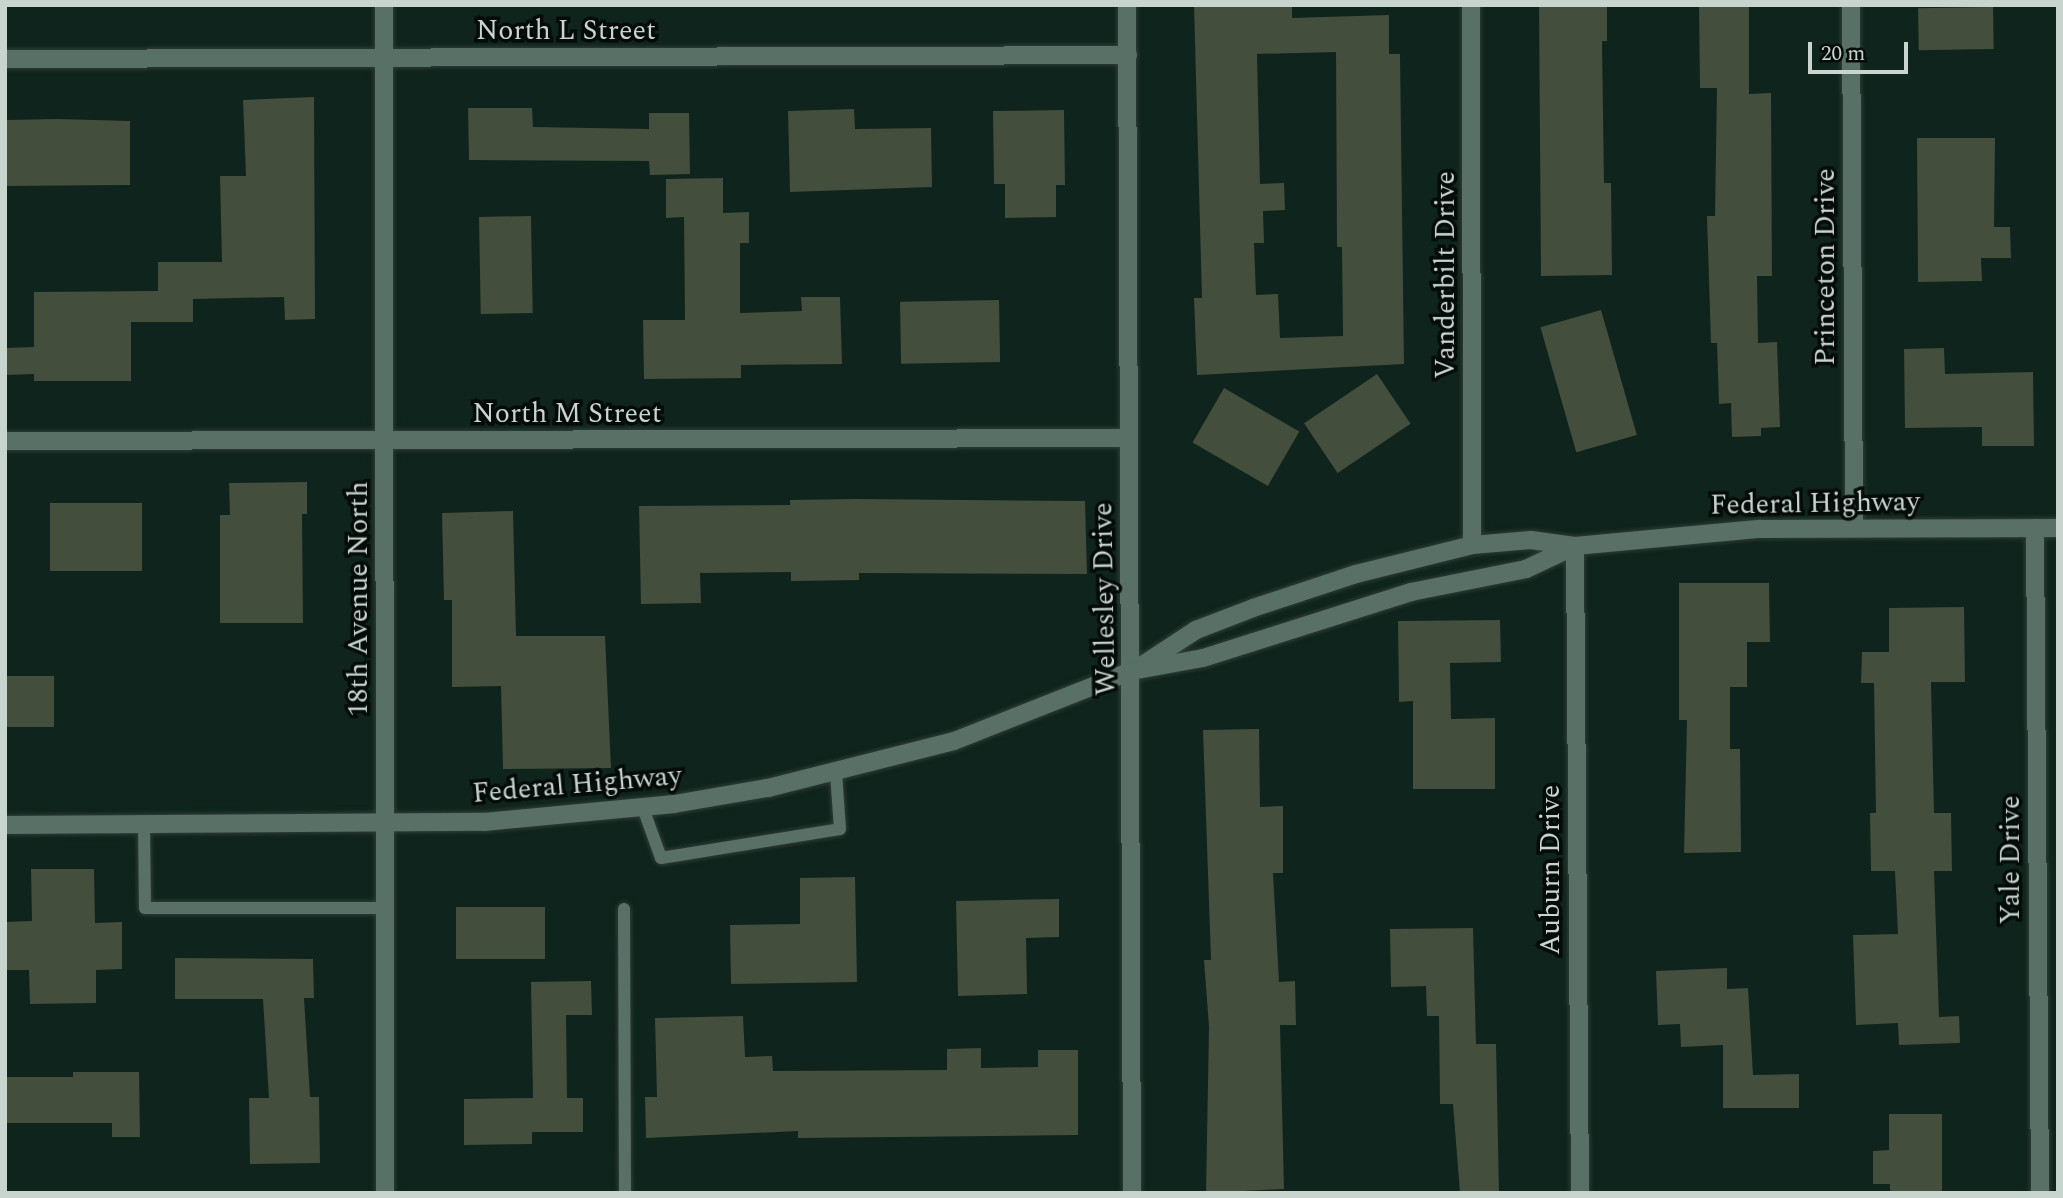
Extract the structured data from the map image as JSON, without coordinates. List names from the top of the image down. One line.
{"streets":{"street":["North L Street","Princeton Drive","Vanderbilt Drive","North M Street","Federal Highway","18th Avenue North","Wellesley Drive","Yale Drive","Auburn Drive"]},"crossings":[["North L Street","18th Avenue North"],["North L Street","Wellesley Drive"],["Princeton Drive","Federal Highway"],["Vanderbilt Drive","Federal Highway"],["North M Street","18th Avenue North"],["North M Street","Wellesley Drive"],["Federal Highway","18th Avenue North"],["Federal Highway","Wellesley Drive"],["Federal Highway","Yale Drive"],["Federal Highway","Auburn Drive"]],"scale_bar":"20 m"}
